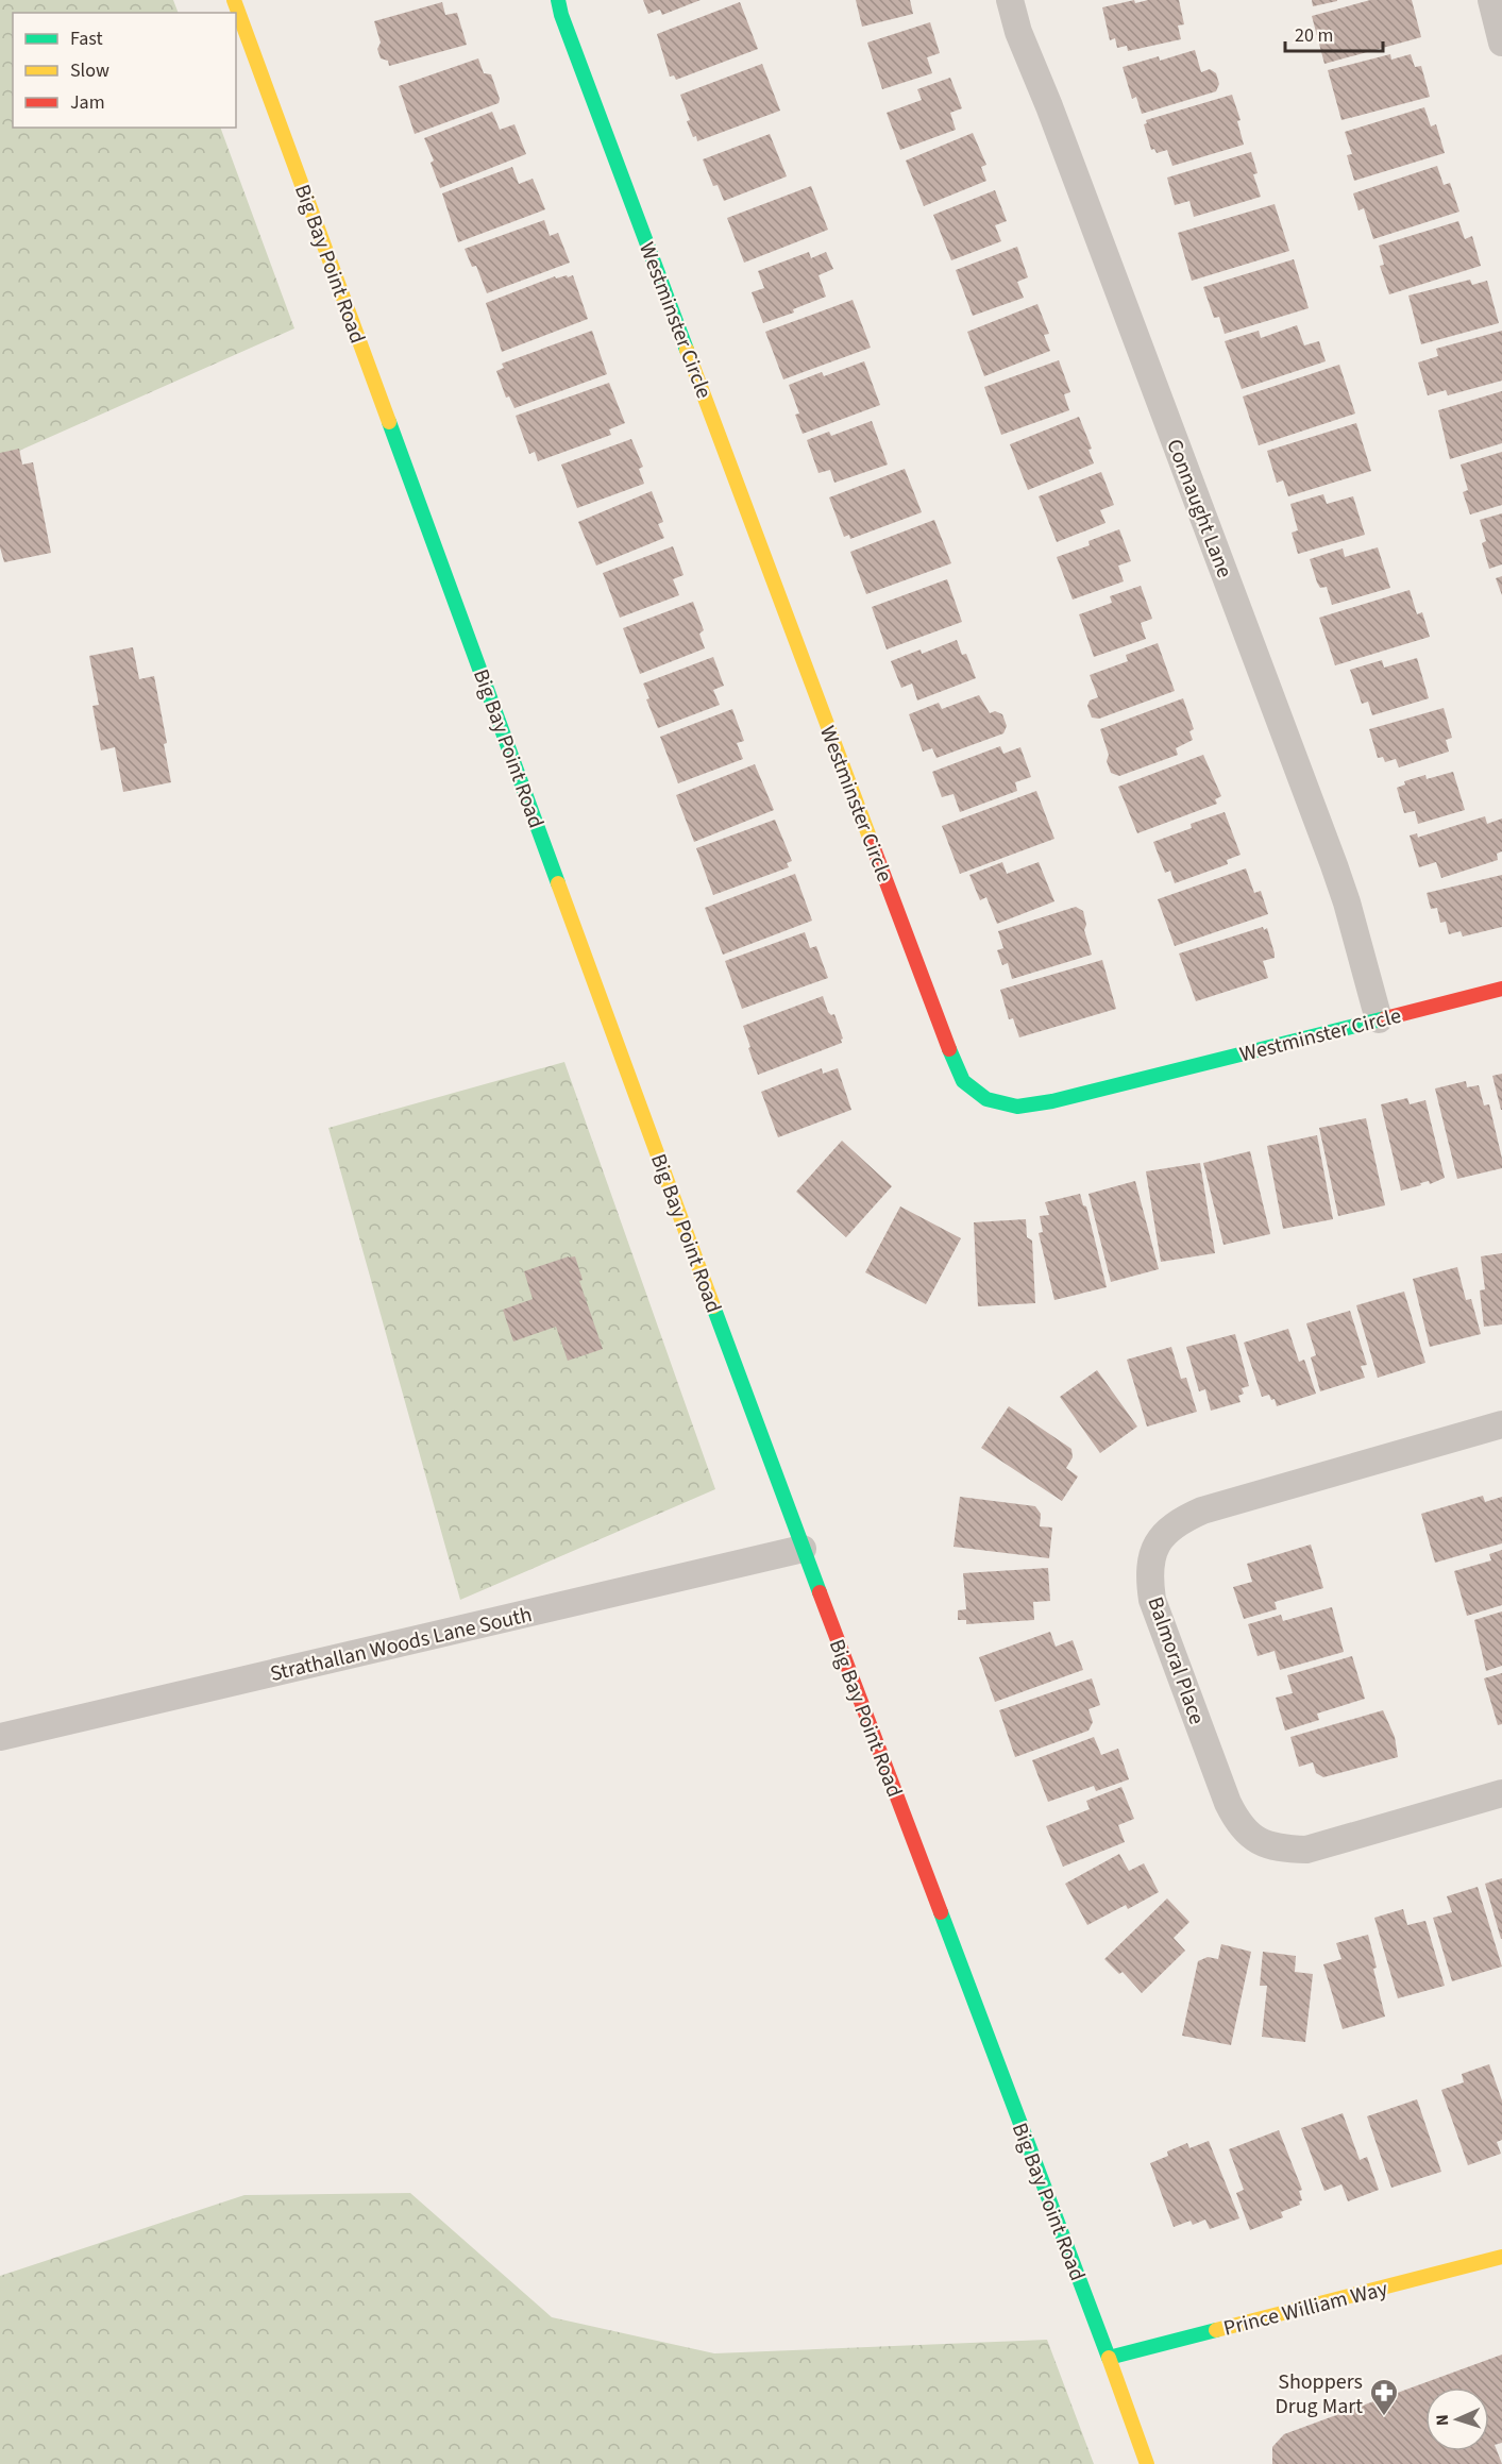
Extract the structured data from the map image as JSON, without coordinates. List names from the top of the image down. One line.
{"streets":{"main road":["Big Bay Point Road","Westminster Circle","Prince William Way"],"street":["Connaught Lane","Strathallan Woods Lane South","Balmoral Place"]},"crossings":[["Big Bay Point Road","Strathallan Woods Lane South"],["Big Bay Point Road","Prince William Way"],["Westminster Circle","Connaught Lane"]],"places":{"pharmacy":["Shoppers Drug Mart"]},"legend":["Fast","Slow","Jam"],"scale_bar":"20 m","north":"left"}
